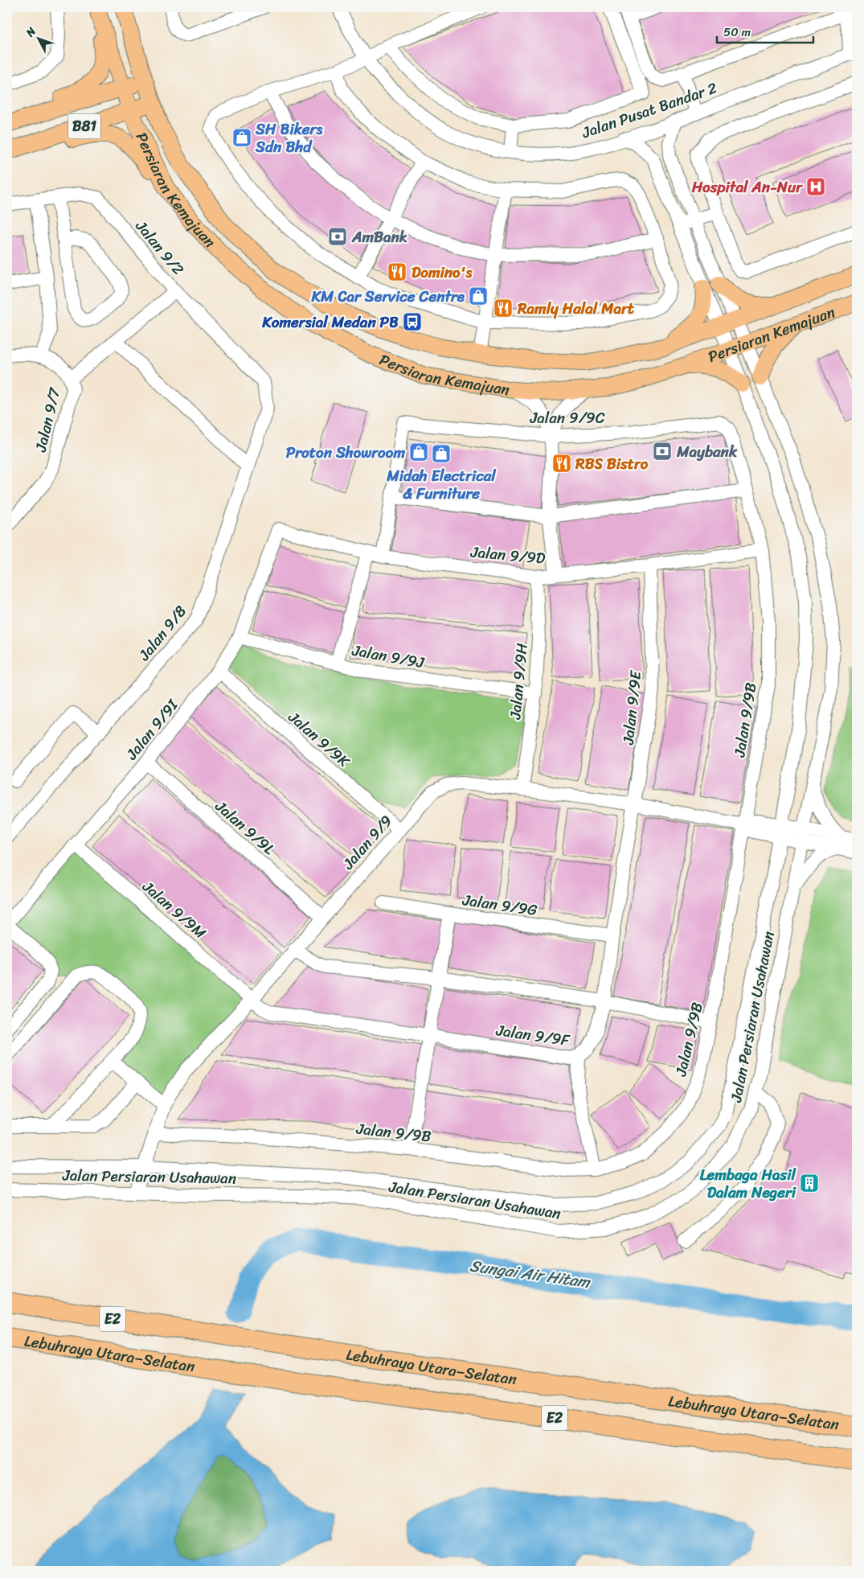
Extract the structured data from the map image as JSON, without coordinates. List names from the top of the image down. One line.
{"streets":{"highway":["E2","Lebuhraya Utara–Selatan"],"main road":["B81","Persiaran Kemajuan"],"street":["Jalan Pusat Bandar 2","Jalan 9/2","Jalan 9/9C","Jalan 9/7","Jalan 9/9D","Jalan 9/8","Jalan 9/9J","Jalan 9/9H","Jalan 9/9E","Jalan 9/9B","Jalan 9/9I","Jalan 9/9K","Jalan 9/9L","Jalan 9/9","Jalan 9/9G","Jalan 9/9M","Jalan Persiaran Usahawan","Jalan 9/9F"]},"crossings":[["Jalan Pusat Bandar 2","Jalan Persiaran Usahawan"],["B81","Persiaran Kemajuan"],["Persiaran Kemajuan","Jalan Persiaran Usahawan"],["Jalan 9/2","Jalan 9/8"],["Jalan 9/9C","Jalan 9/9B"],["Jalan 9/9D","Jalan 9/9H"],["Jalan 9/9D","Jalan 9/9E"],["Jalan 9/9D","Jalan 9/9B"],["Jalan 9/9D","Jalan 9/9I"],["Jalan 9/9J","Jalan 9/9H"],["Jalan 9/9J","Jalan 9/9I"],["Jalan 9/9H","Jalan 9/9"],["Jalan 9/9E","Jalan 9/9"],["Jalan 9/9E","Jalan 9/9F"],["Jalan 9/9B","Jalan 9/9"],["Jalan 9/9I","Jalan 9/9K"],["Jalan 9/9I","Jalan 9/9L"],["Jalan 9/9I","Jalan 9/9M"],["Jalan 9/9K","Jalan 9/9"],["Jalan 9/9L","Jalan 9/9"],["Jalan 9/9","Jalan 9/9M"],["Jalan 9/9","Jalan Persiaran Usahawan"],["Jalan 9/9","Jalan 9/9F"],["Jalan 9/9G","Jalan 9/9F"],["Jalan 9/9M","Jalan 9/9F"]],"water":["Sungai Air Hitam"],"places":{"shop":["SH Bikers Sdn Bhd","KM Car Service Centre","Proton Showroom","Midah Electrical & Furniture"],"hospital":["Hospital An-Nur"],"bank":["AmBank","Maybank"],"restaurant":["Domino's","Ramly Halal Mart","RBS Bistro"],"bus stop":["Komersial Medan PB"],"building":["Lembaga Hasil Dalam Negeri"]},"scale_bar":"50 m","north":"top left"}
